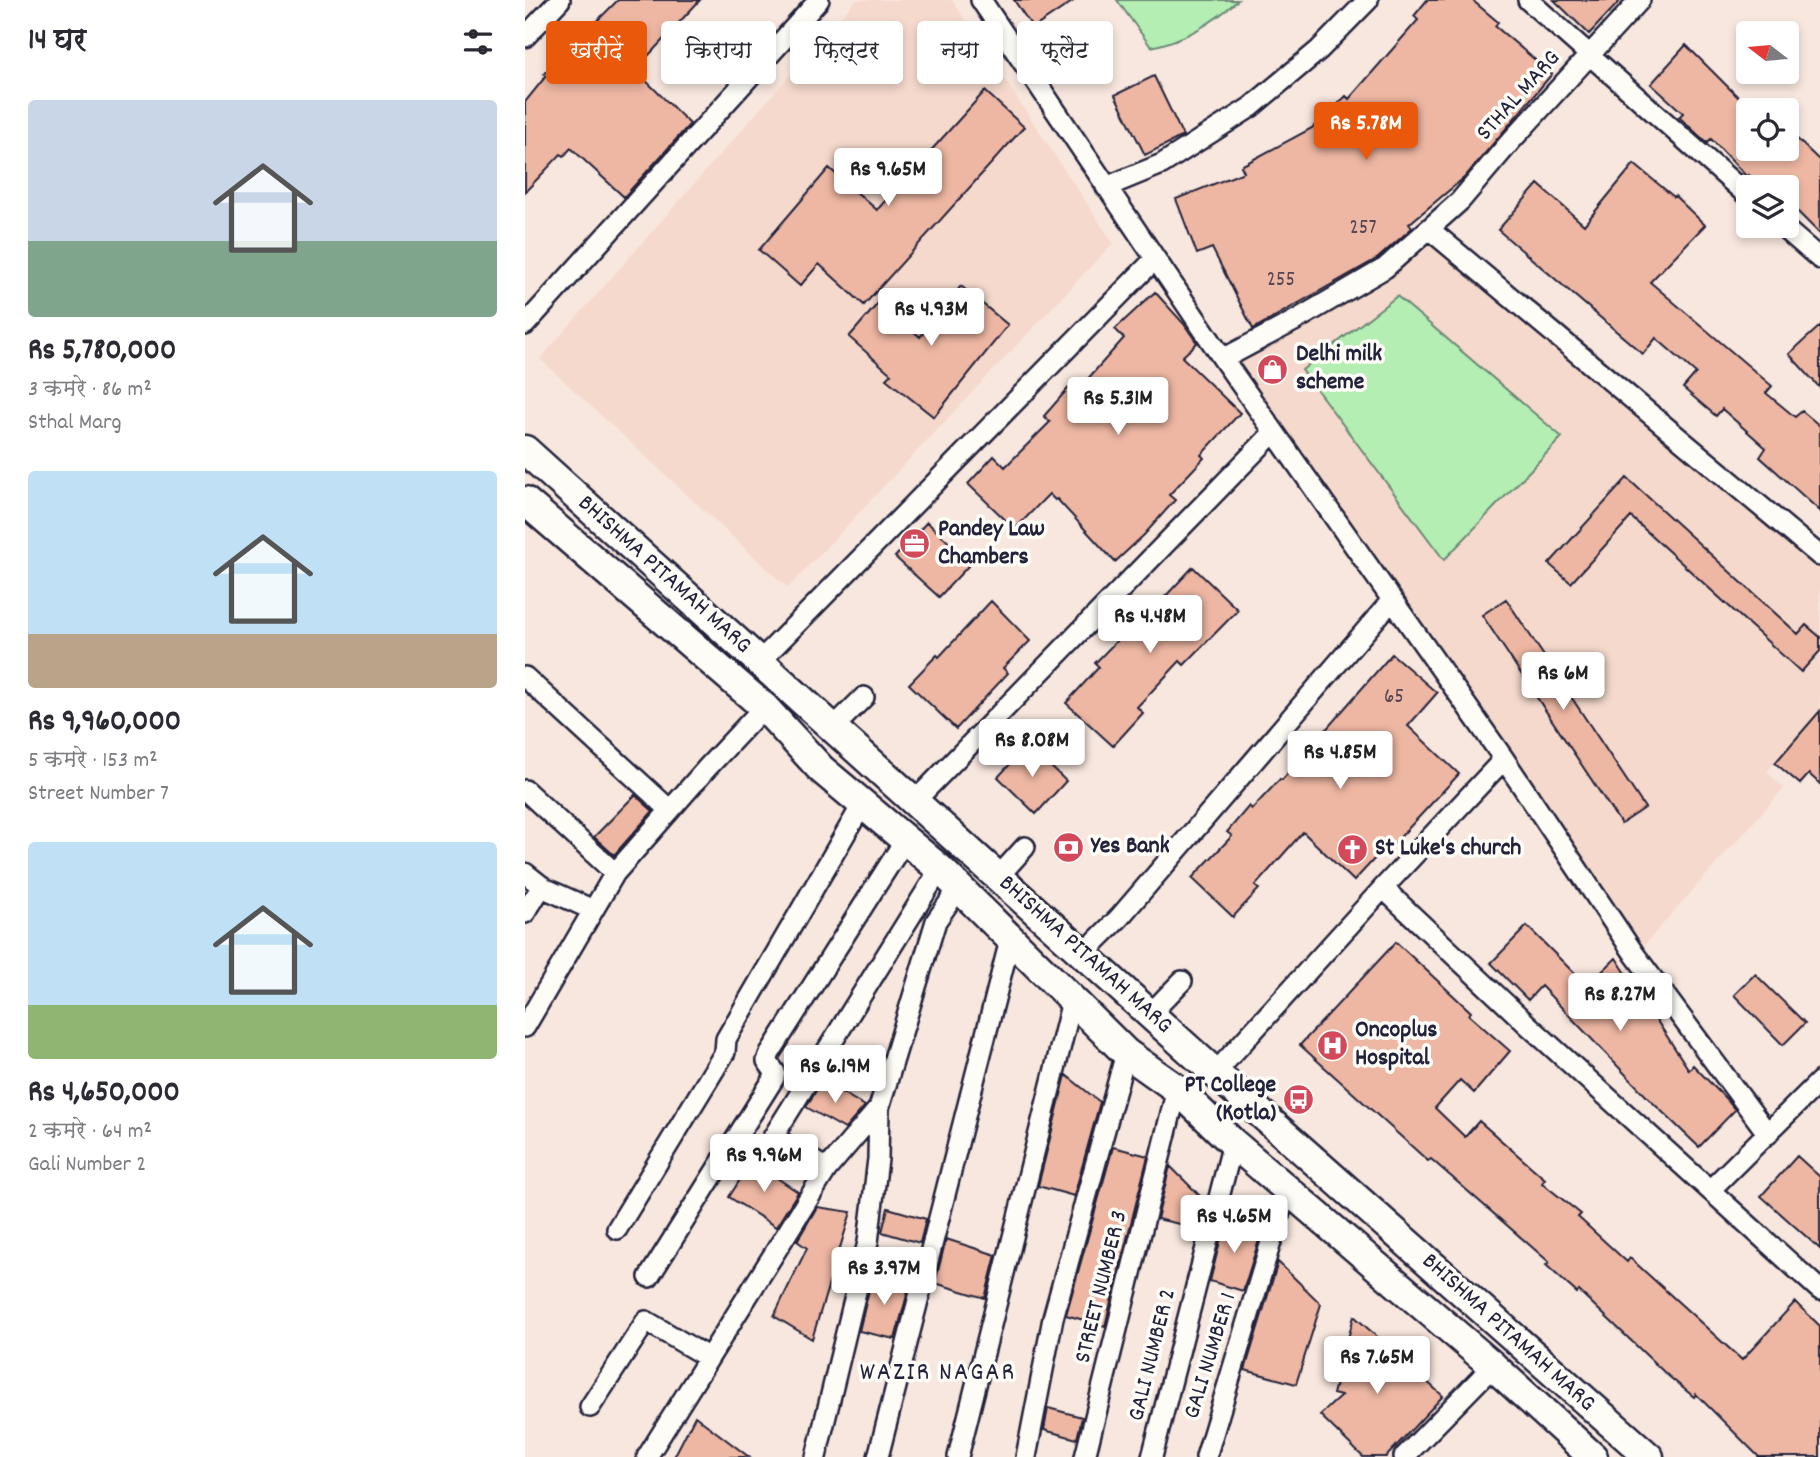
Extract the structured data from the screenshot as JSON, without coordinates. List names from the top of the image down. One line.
{"streets":{"main road":["BHISHMA PITAMAH MARG"],"street":["STHAL MARG","STREET NUMBER 3","GALI NUMBER 2","GALI NUMBER 1"]},"crossings":[["BHISHMA PITAMAH MARG","STREET NUMBER 3"],["BHISHMA PITAMAH MARG","GALI NUMBER 2"],["BHISHMA PITAMAH MARG","GALI NUMBER 1"]],"districts":["WAZIR NAGAR"],"places":{"shop":["Delhi milk scheme"],"office":["Pandey Law Chambers"],"bank":["Yes Bank"],"church":["St Luke's church"],"hospital":["Oncoplus Hospital"],"bus stop":["PT College (Kotla)"]},"house_numbers":["257","255","65"],"north":"left","page":{"heading":"14 घर","chip":["खरीदें","किराया","फ़िल्टर","नया","फ़्लैट"],"list":[{"name":"Rs 5,780,000","note":"3 कमरे · 86 m² · Sthal Marg"},{"name":"Rs 9,960,000","note":"5 कमरे · 153 m² · Street Number 7"},{"name":"Rs 4,650,000","note":"2 कमरे · 64 m² · Gali Number 2"}],"price":["Rs 5.78M","Rs 9.65M","Rs 4.93M","Rs 5.31M","Rs 4.48M","Rs 6M","Rs 8.08M","Rs 4.85M","Rs 8.27M","Rs 6.19M","Rs 9.96M","Rs 4.65M","Rs 3.97M","Rs 7.65M"]}}
